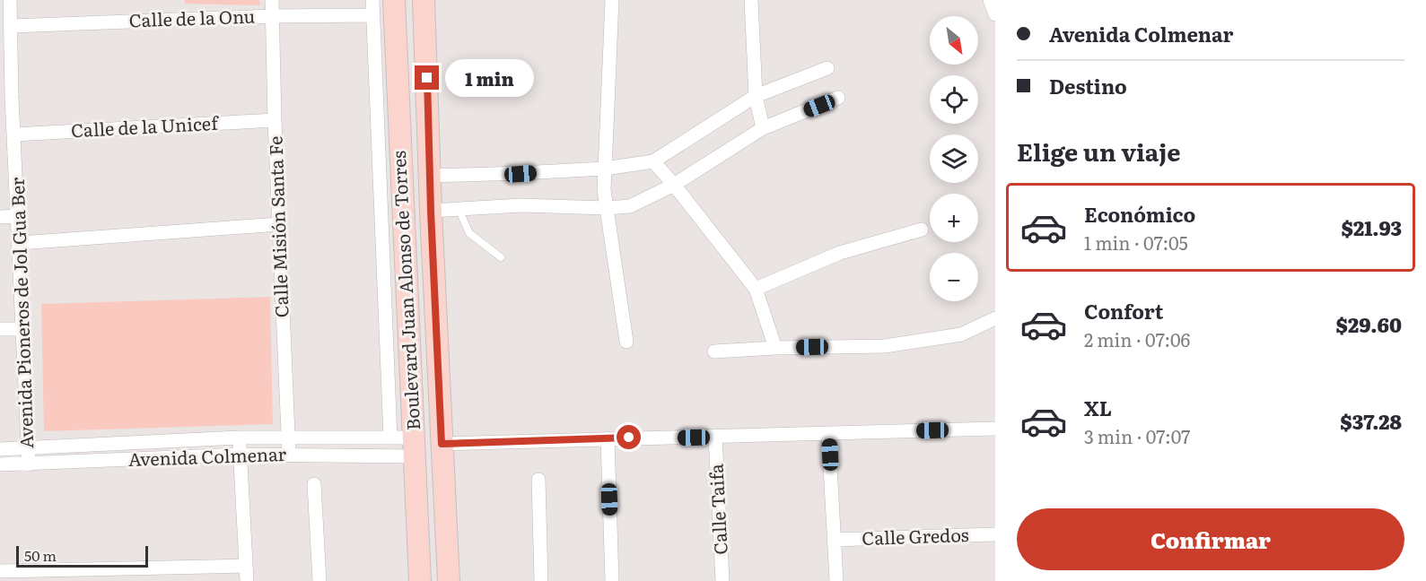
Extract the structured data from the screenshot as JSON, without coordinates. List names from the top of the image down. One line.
{"streets":{"main road":["Boulevard Juan Alonso de Torres"],"street":["Calle de la Onu","Calle de la Unicef","Calle Misión Santa Fe","Avenida Pioneros de Jol Gua Ber","Avenida Colmenar","Calle Taifa","Calle Gredos"]},"crossings":[["Calle de la Onu","Calle Misión Santa Fe"],["Calle de la Onu","Avenida Pioneros de Jol Gua Ber"],["Calle de la Unicef","Calle Misión Santa Fe"],["Calle de la Unicef","Avenida Pioneros de Jol Gua Ber"],["Calle Misión Santa Fe","Avenida Colmenar"],["Boulevard Juan Alonso de Torres","Avenida Colmenar"],["Avenida Pioneros de Jol Gua Ber","Avenida Colmenar"]],"scale_bar":"50 m","north":"bottom right","page":{"banner":["Avenida Colmenar","Destino"],"map_buttons":["+","−"],"bubble":"1 min","heading":"Elige un viaje","list":[{"name":"Económico","note":"1 min · 07:05","value":"$21.93"},{"name":"Confort","note":"2 min · 07:06","value":"$29.60"},{"name":"XL","note":"3 min · 07:07","value":"$37.28"}],"buttons":"Confirmar","scale":"50 m"}}
